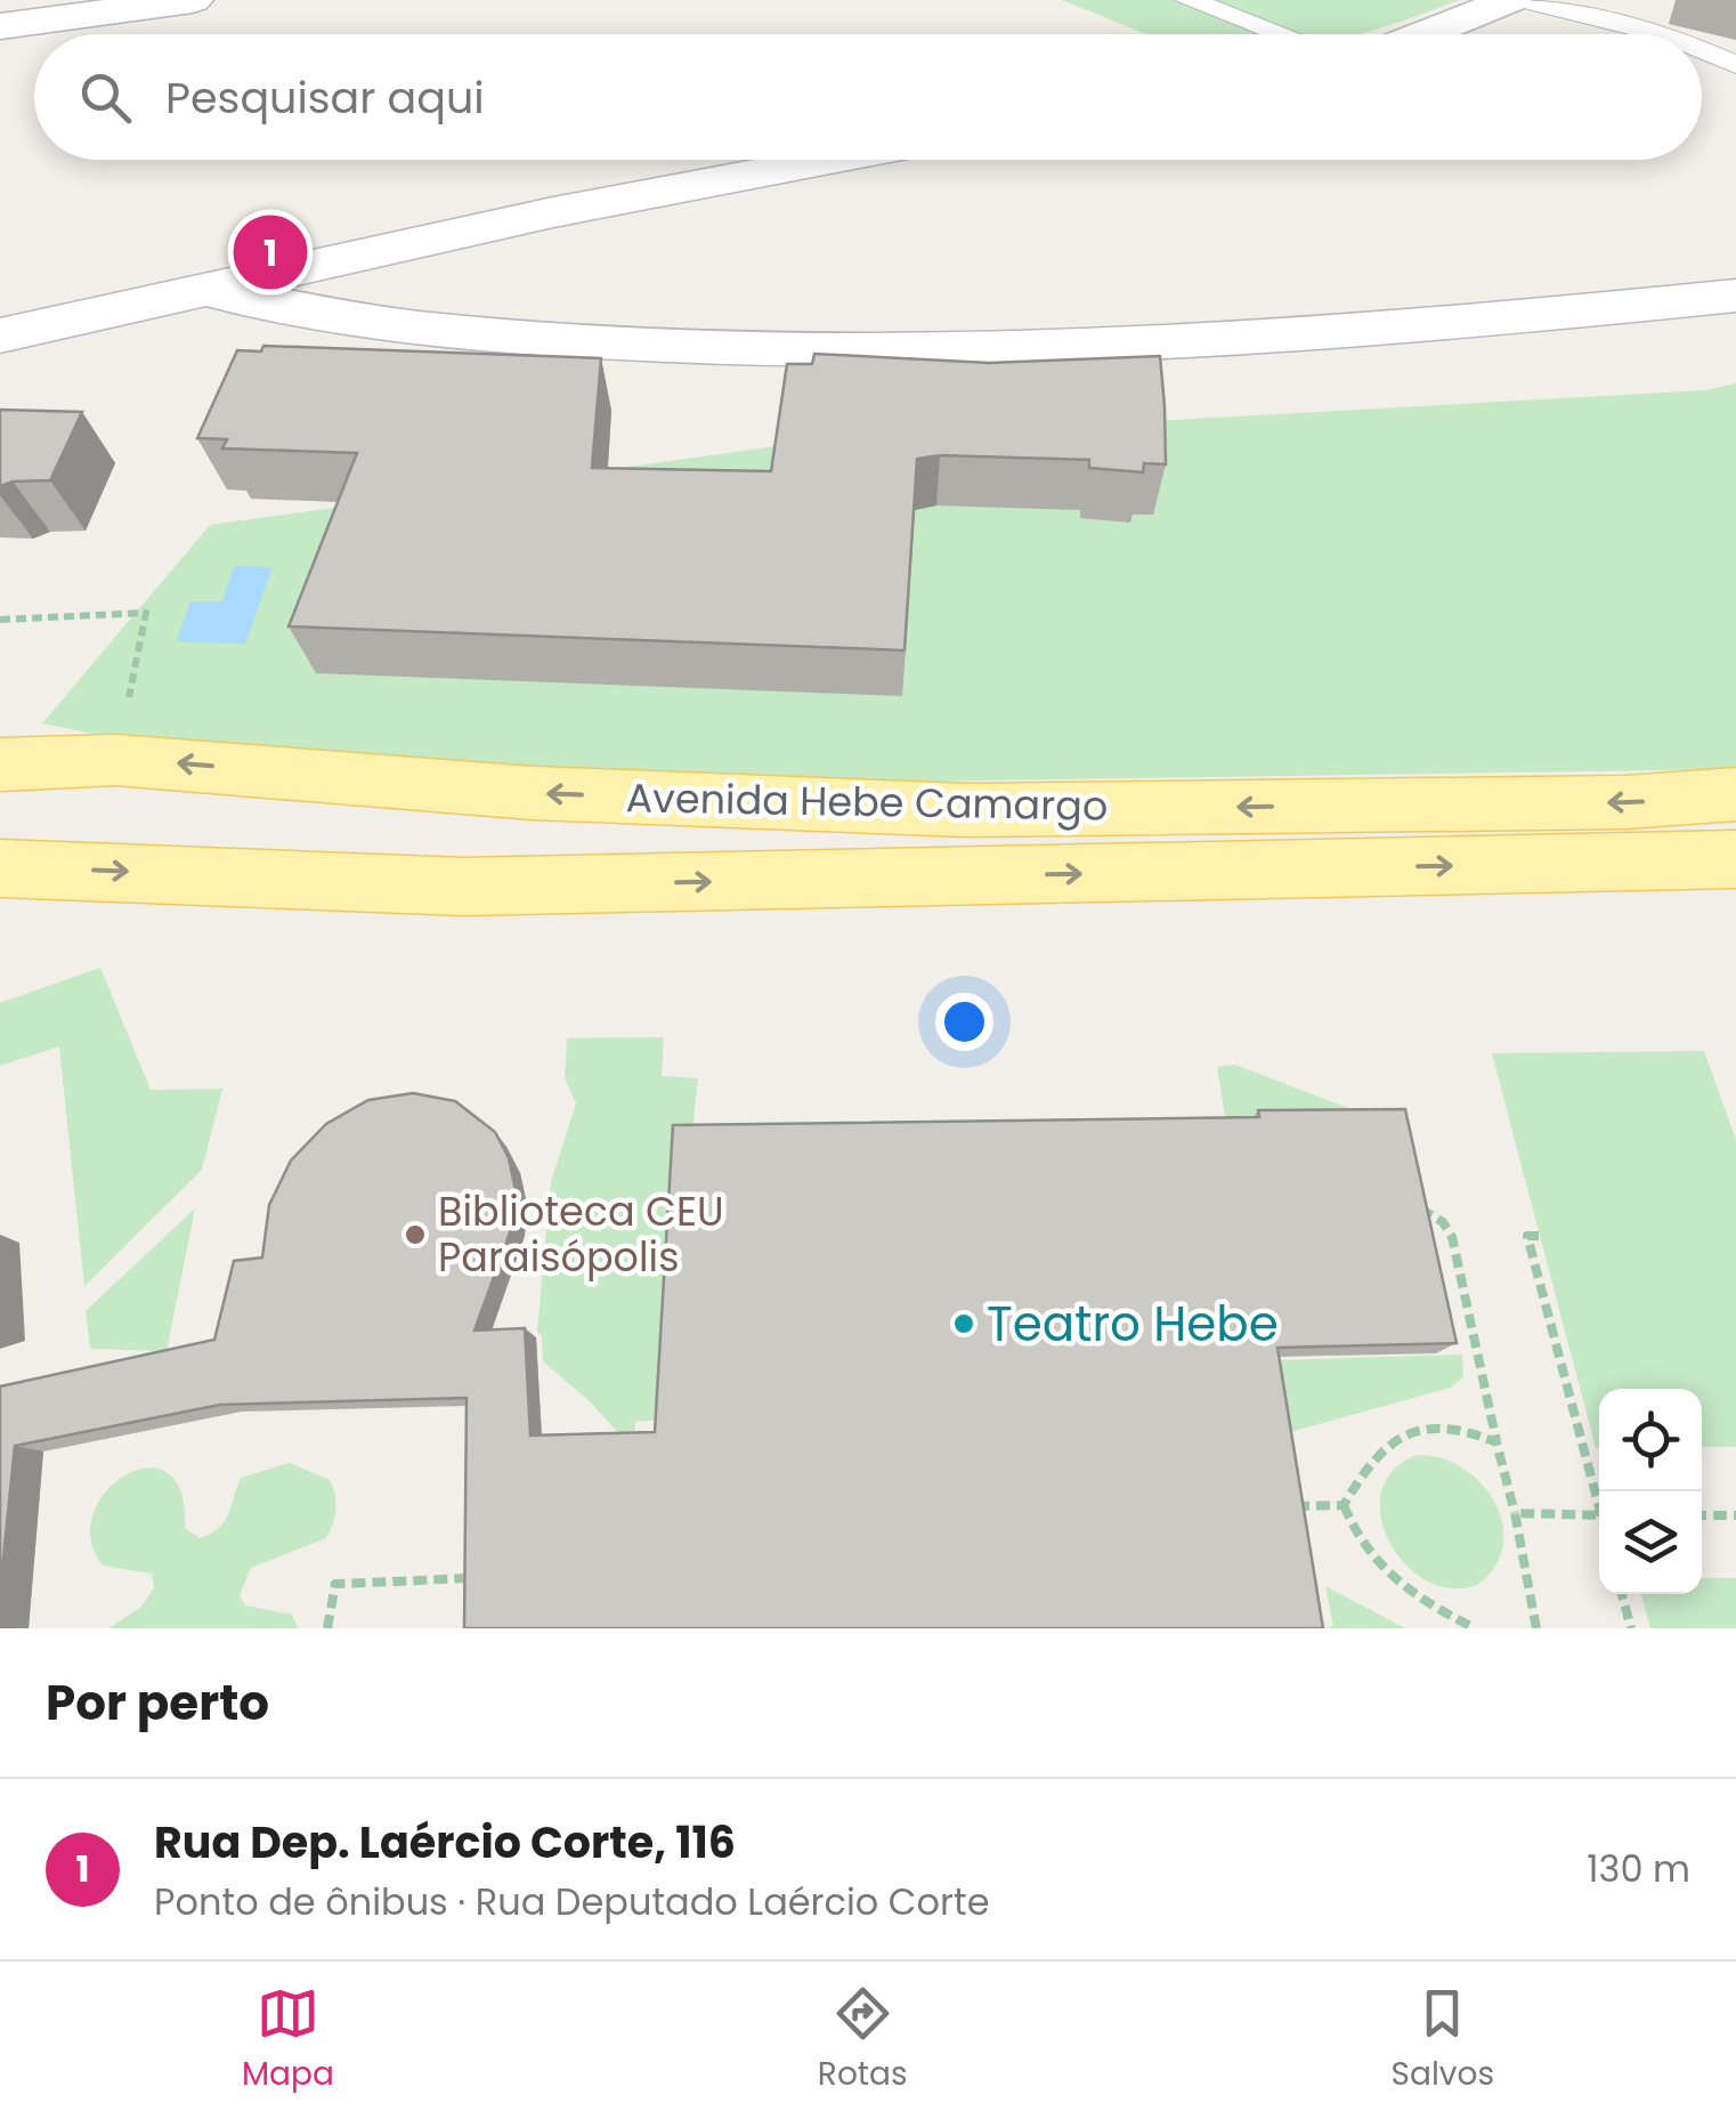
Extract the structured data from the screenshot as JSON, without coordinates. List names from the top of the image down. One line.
{"streets":{"main road":["Avenida Hebe Camargo"]},"places":["Biblioteca CEU Paraisópolis","Teatro Hebe"],"page":{"search":"Pesquisar aqui","pins":"1","heading":"Por perto","list":[{"mark":"1","name":"Rua Dep. Laércio Corte, 116","note":"Ponto de ônibus · Rua Deputado Laércio Corte","value":"130 m"}],"nav":["Mapa","Rotas","Salvos"]}}
